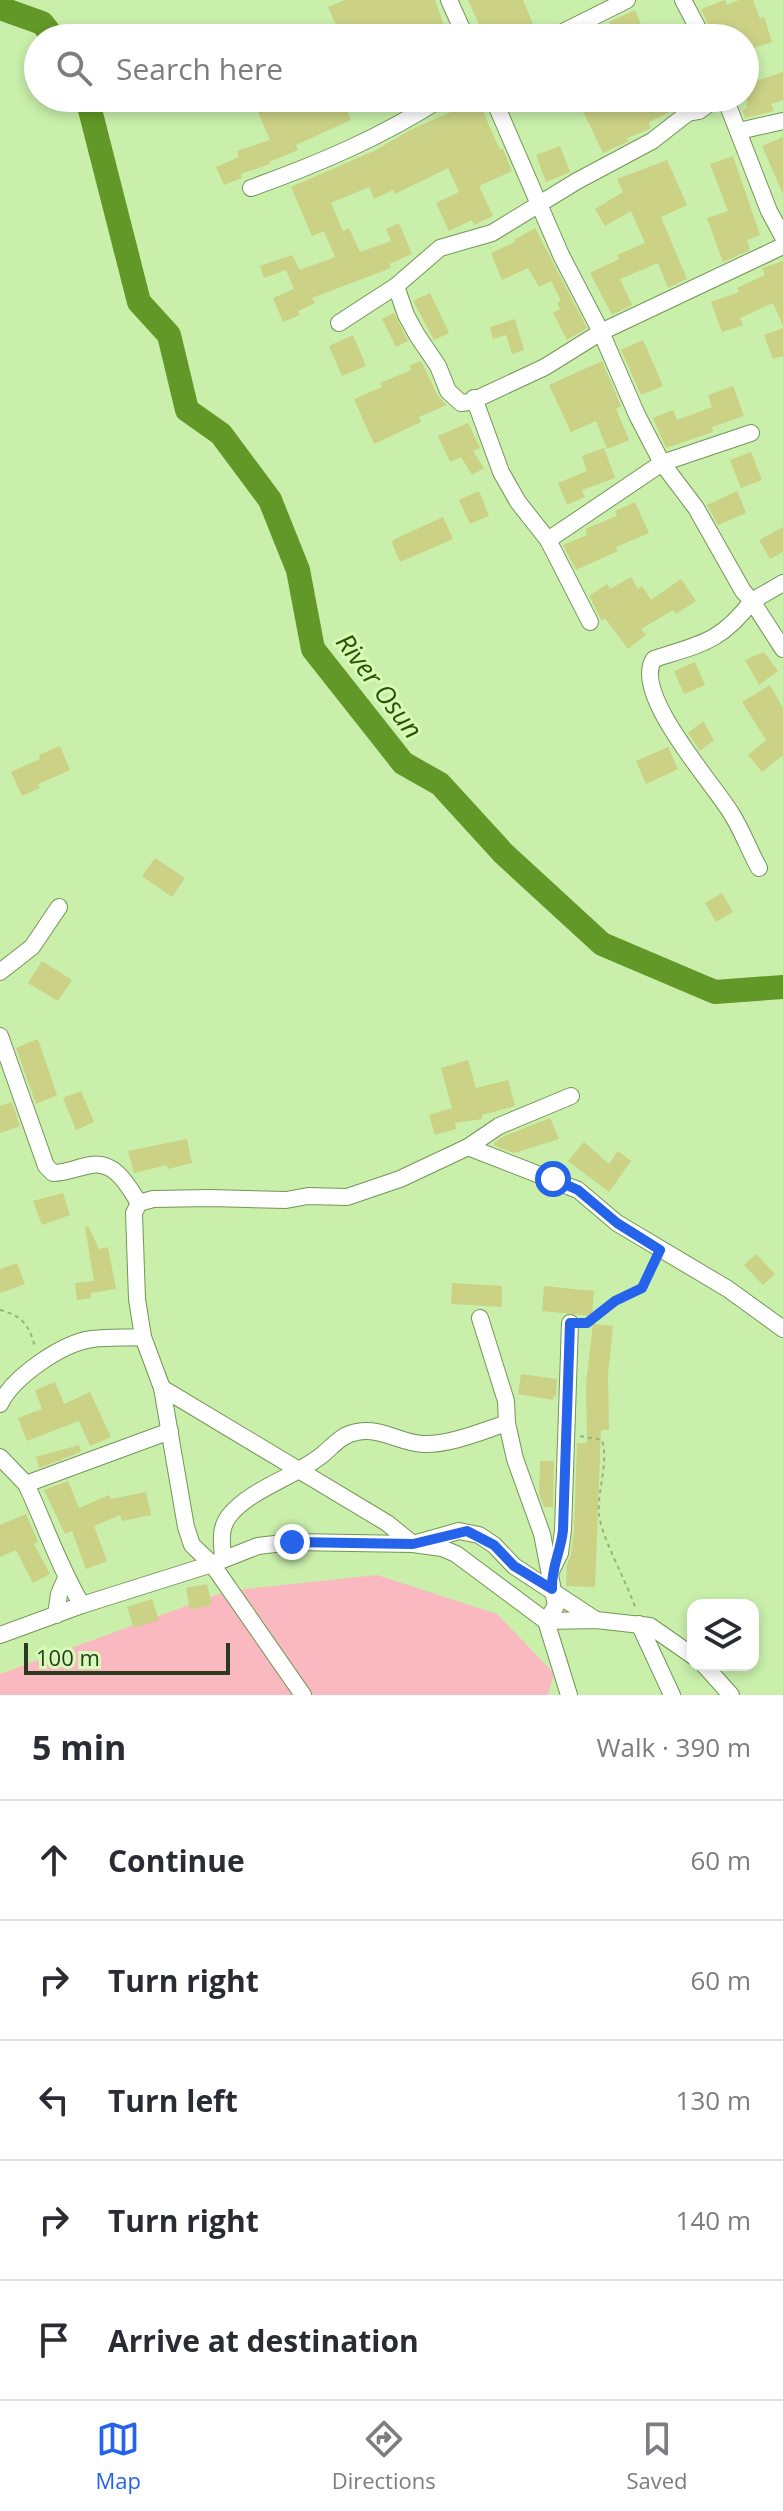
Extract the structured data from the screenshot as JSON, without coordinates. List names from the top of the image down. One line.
{"water":["River Osun"],"scale_bar":"100 m","page":{"search":"Search here","scale":"100 m","heading":["5 min","Walk · 390 m"],"list":[["Continue","60 m"],["Turn right","60 m"],["Turn left","130 m"],["Turn right","140 m"],"Arrive at destination"],"nav":["Map","Directions","Saved"]}}
